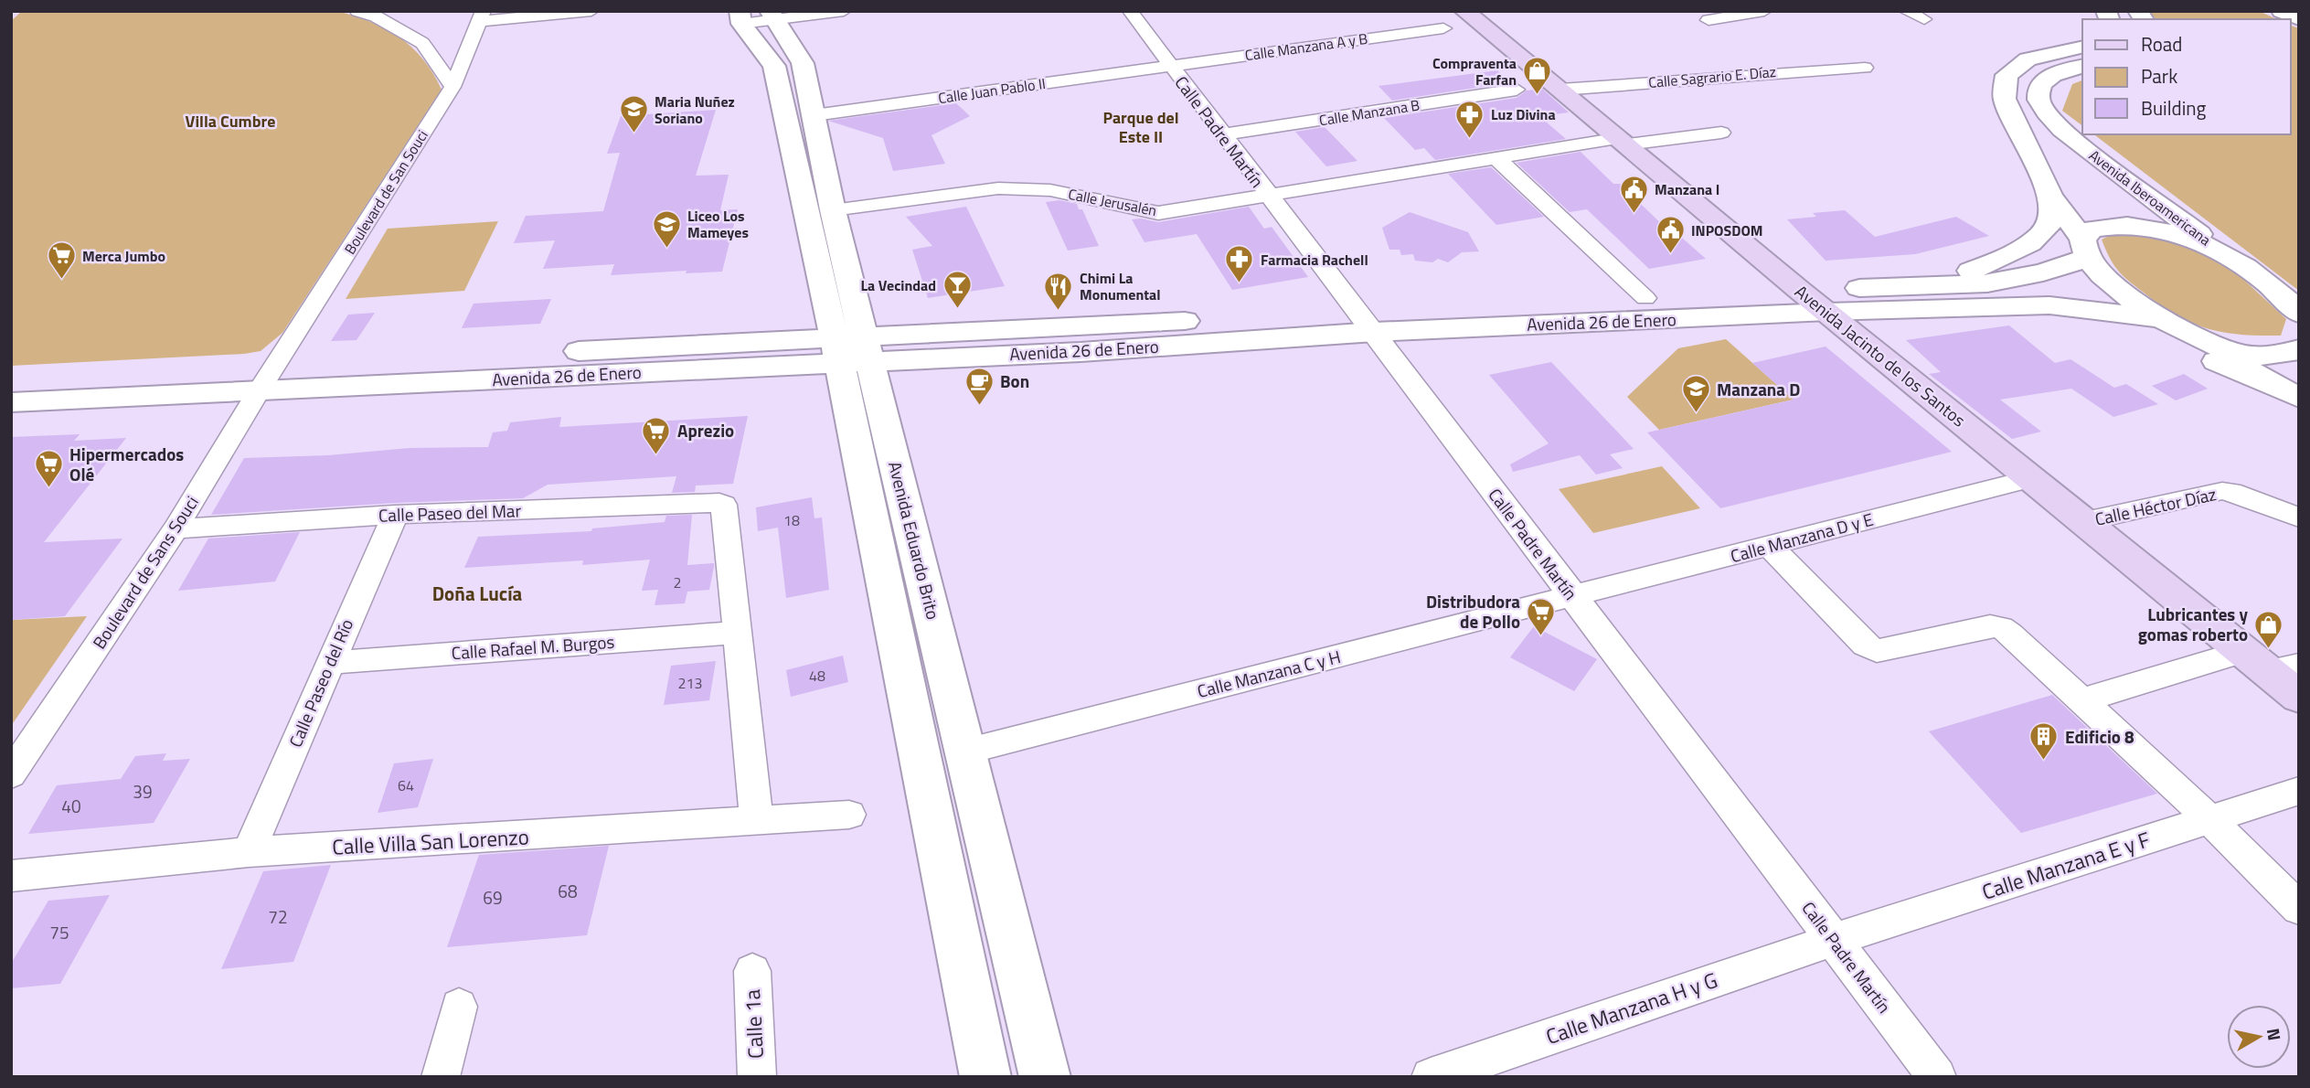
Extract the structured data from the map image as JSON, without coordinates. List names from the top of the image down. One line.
{"streets":{"main road":["Avenida Jacinto de los Santos"],"street":["Calle Manzana A y B","Calle Sagrario E. Díaz","Calle Juan Pablo II","Calle Manzana B","Calle Padre Martín","Boulevard de San Souci","Avenida Iberoamericana","Calle Jerusalén","Avenida 26 de Enero","Calle Héctor Díaz","Calle Paseo del Mar","Calle Manzana D y E","Avenida Eduardo Brito","Boulevard de Sans Souci","Calle Rafael M. Burgos","Calle Manzana C y H","Calle Paseo del Río","Calle Villa San Lorenzo","Calle Manzana E y F","Calle Manzana H y G","Calle 1a"]},"crossings":[["Calle Manzana A y B","Calle Juan Pablo II"],["Calle Manzana A y B","Calle Padre Martín"],["Calle Manzana A y B","Avenida Jacinto de los Santos"],["Calle Sagrario E. Díaz","Avenida Jacinto de los Santos"],["Calle Juan Pablo II","Calle Padre Martín"],["Calle Juan Pablo II","Avenida Eduardo Brito"],["Calle Manzana B","Calle Padre Martín"],["Calle Padre Martín","Calle Jerusalén"],["Calle Padre Martín","Avenida 26 de Enero"],["Calle Padre Martín","Calle Manzana D y E"],["Calle Padre Martín","Calle Manzana C y H"],["Calle Padre Martín","Calle Manzana E y F"],["Calle Padre Martín","Calle Manzana H y G"],["Boulevard de San Souci","Avenida 26 de Enero"],["Boulevard de San Souci","Boulevard de Sans Souci"],["Avenida Iberoamericana","Avenida 26 de Enero"],["Calle Jerusalén","Avenida Jacinto de los Santos"],["Calle Jerusalén","Avenida Eduardo Brito"],["Avenida 26 de Enero","Avenida Jacinto de los Santos"],["Avenida 26 de Enero","Avenida Eduardo Brito"],["Avenida 26 de Enero","Boulevard de Sans Souci"],["Avenida Jacinto de los Santos","Calle Héctor Díaz"],["Avenida Jacinto de los Santos","Calle Manzana D y E"],["Calle Paseo del Mar","Boulevard de Sans Souci"],["Calle Paseo del Mar","Calle Rafael M. Burgos"],["Calle Paseo del Mar","Calle Paseo del Río"],["Calle Manzana D y E","Calle Manzana C y H"],["Avenida Eduardo Brito","Calle Manzana C y H"],["Calle Rafael M. Burgos","Calle Paseo del Río"],["Calle Paseo del Río","Calle Villa San Lorenzo"],["Calle Manzana E y F","Calle Manzana H y G"]],"districts":["Parque del Este II","Villa Cumbre","Doña Lucía"],"places":{"shop":["Compraventa Farfan","Lubricantes y gomas roberto"],"school or university":["Maria Nuñez Soriano","Liceo Los Mameyes","Manzana D"],"pharmacy":["Luz Divina","Farmacia Rachell"],"public building":["Manzana I","INPOSDOM"],"supermarket":["Merca Jumbo","Aprezio","Hipermercados Olé","Distribudora de Pollo"],"bar":["La Vecindad"],"restaurant":["Chimi La Monumental"],"cafe":["Bon"],"building":["Edificio 8"]},"house_numbers":["18","2","48","213","64","39","40","68","69","72","75"],"legend":["Road","Park","Building"],"north":"right"}
